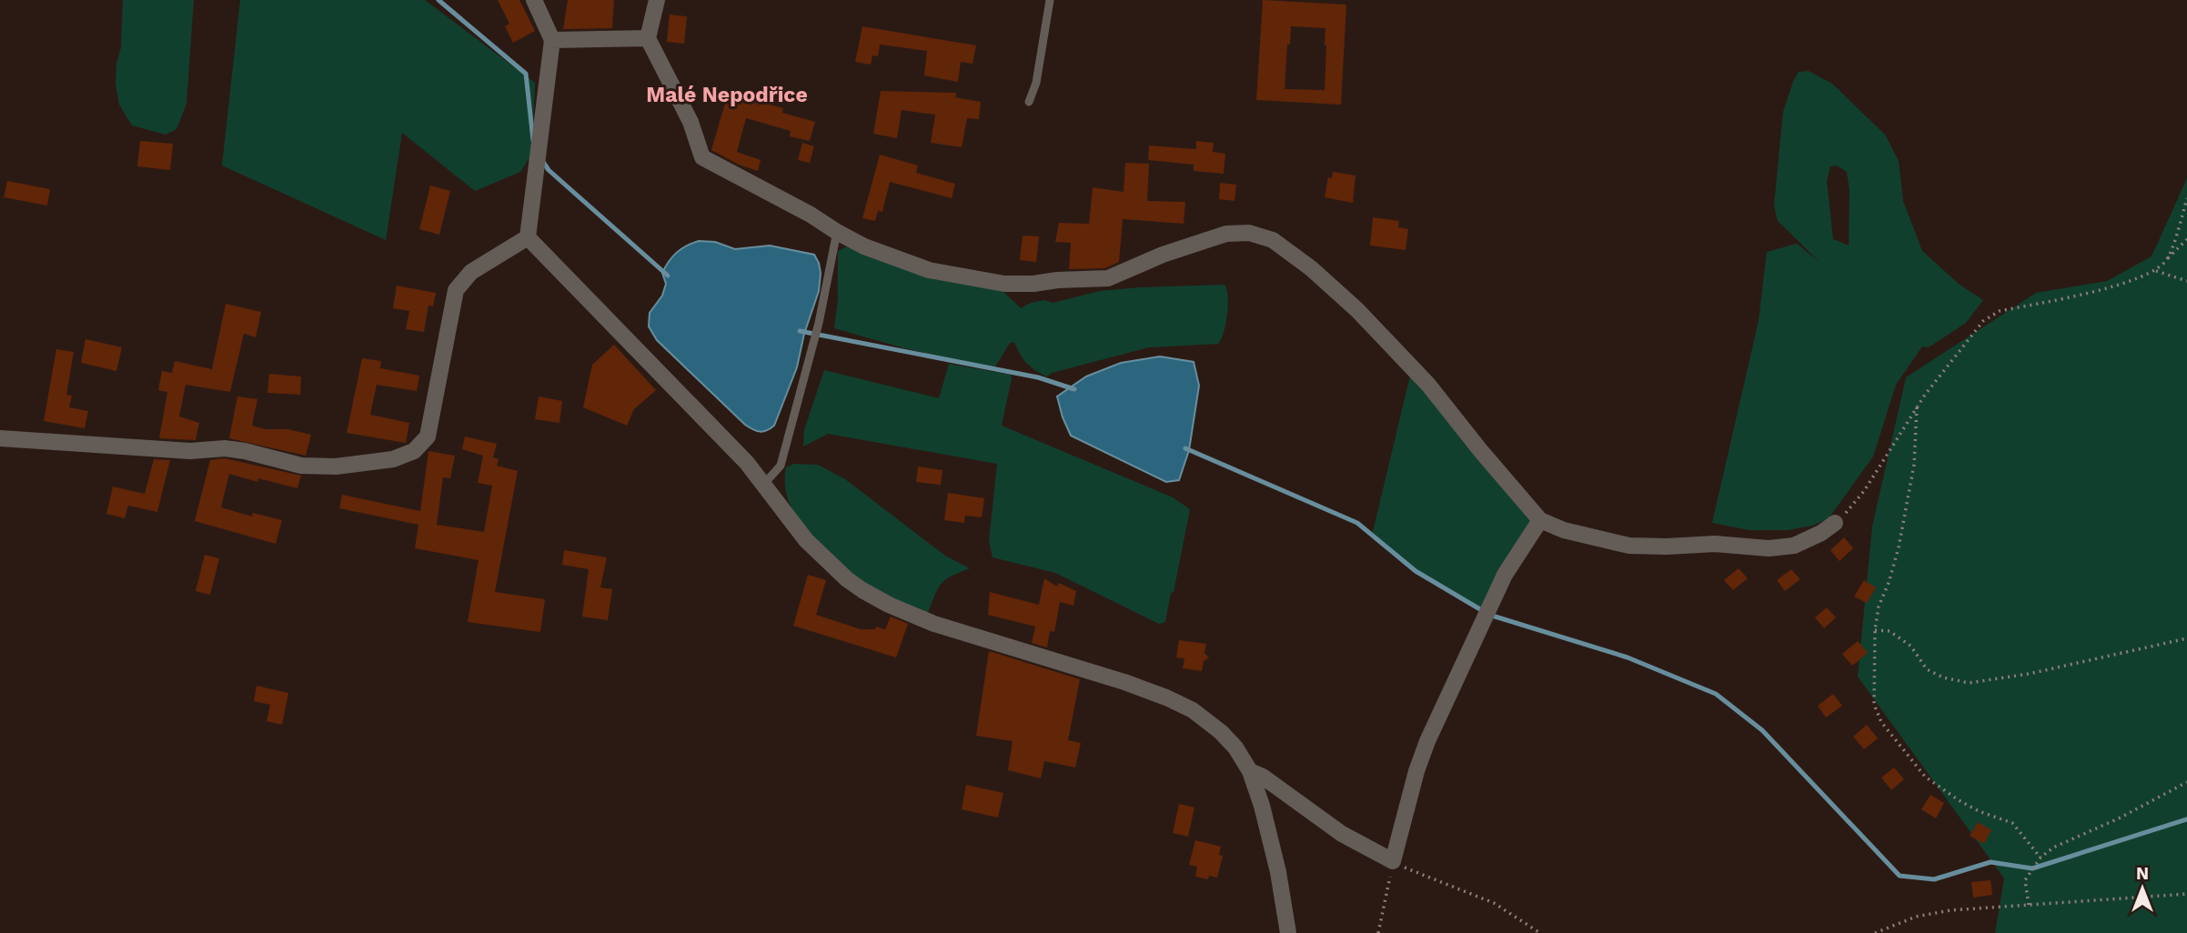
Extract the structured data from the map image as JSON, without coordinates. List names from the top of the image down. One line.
{"districts":["Malé Nepodřice"],"north":"top"}
